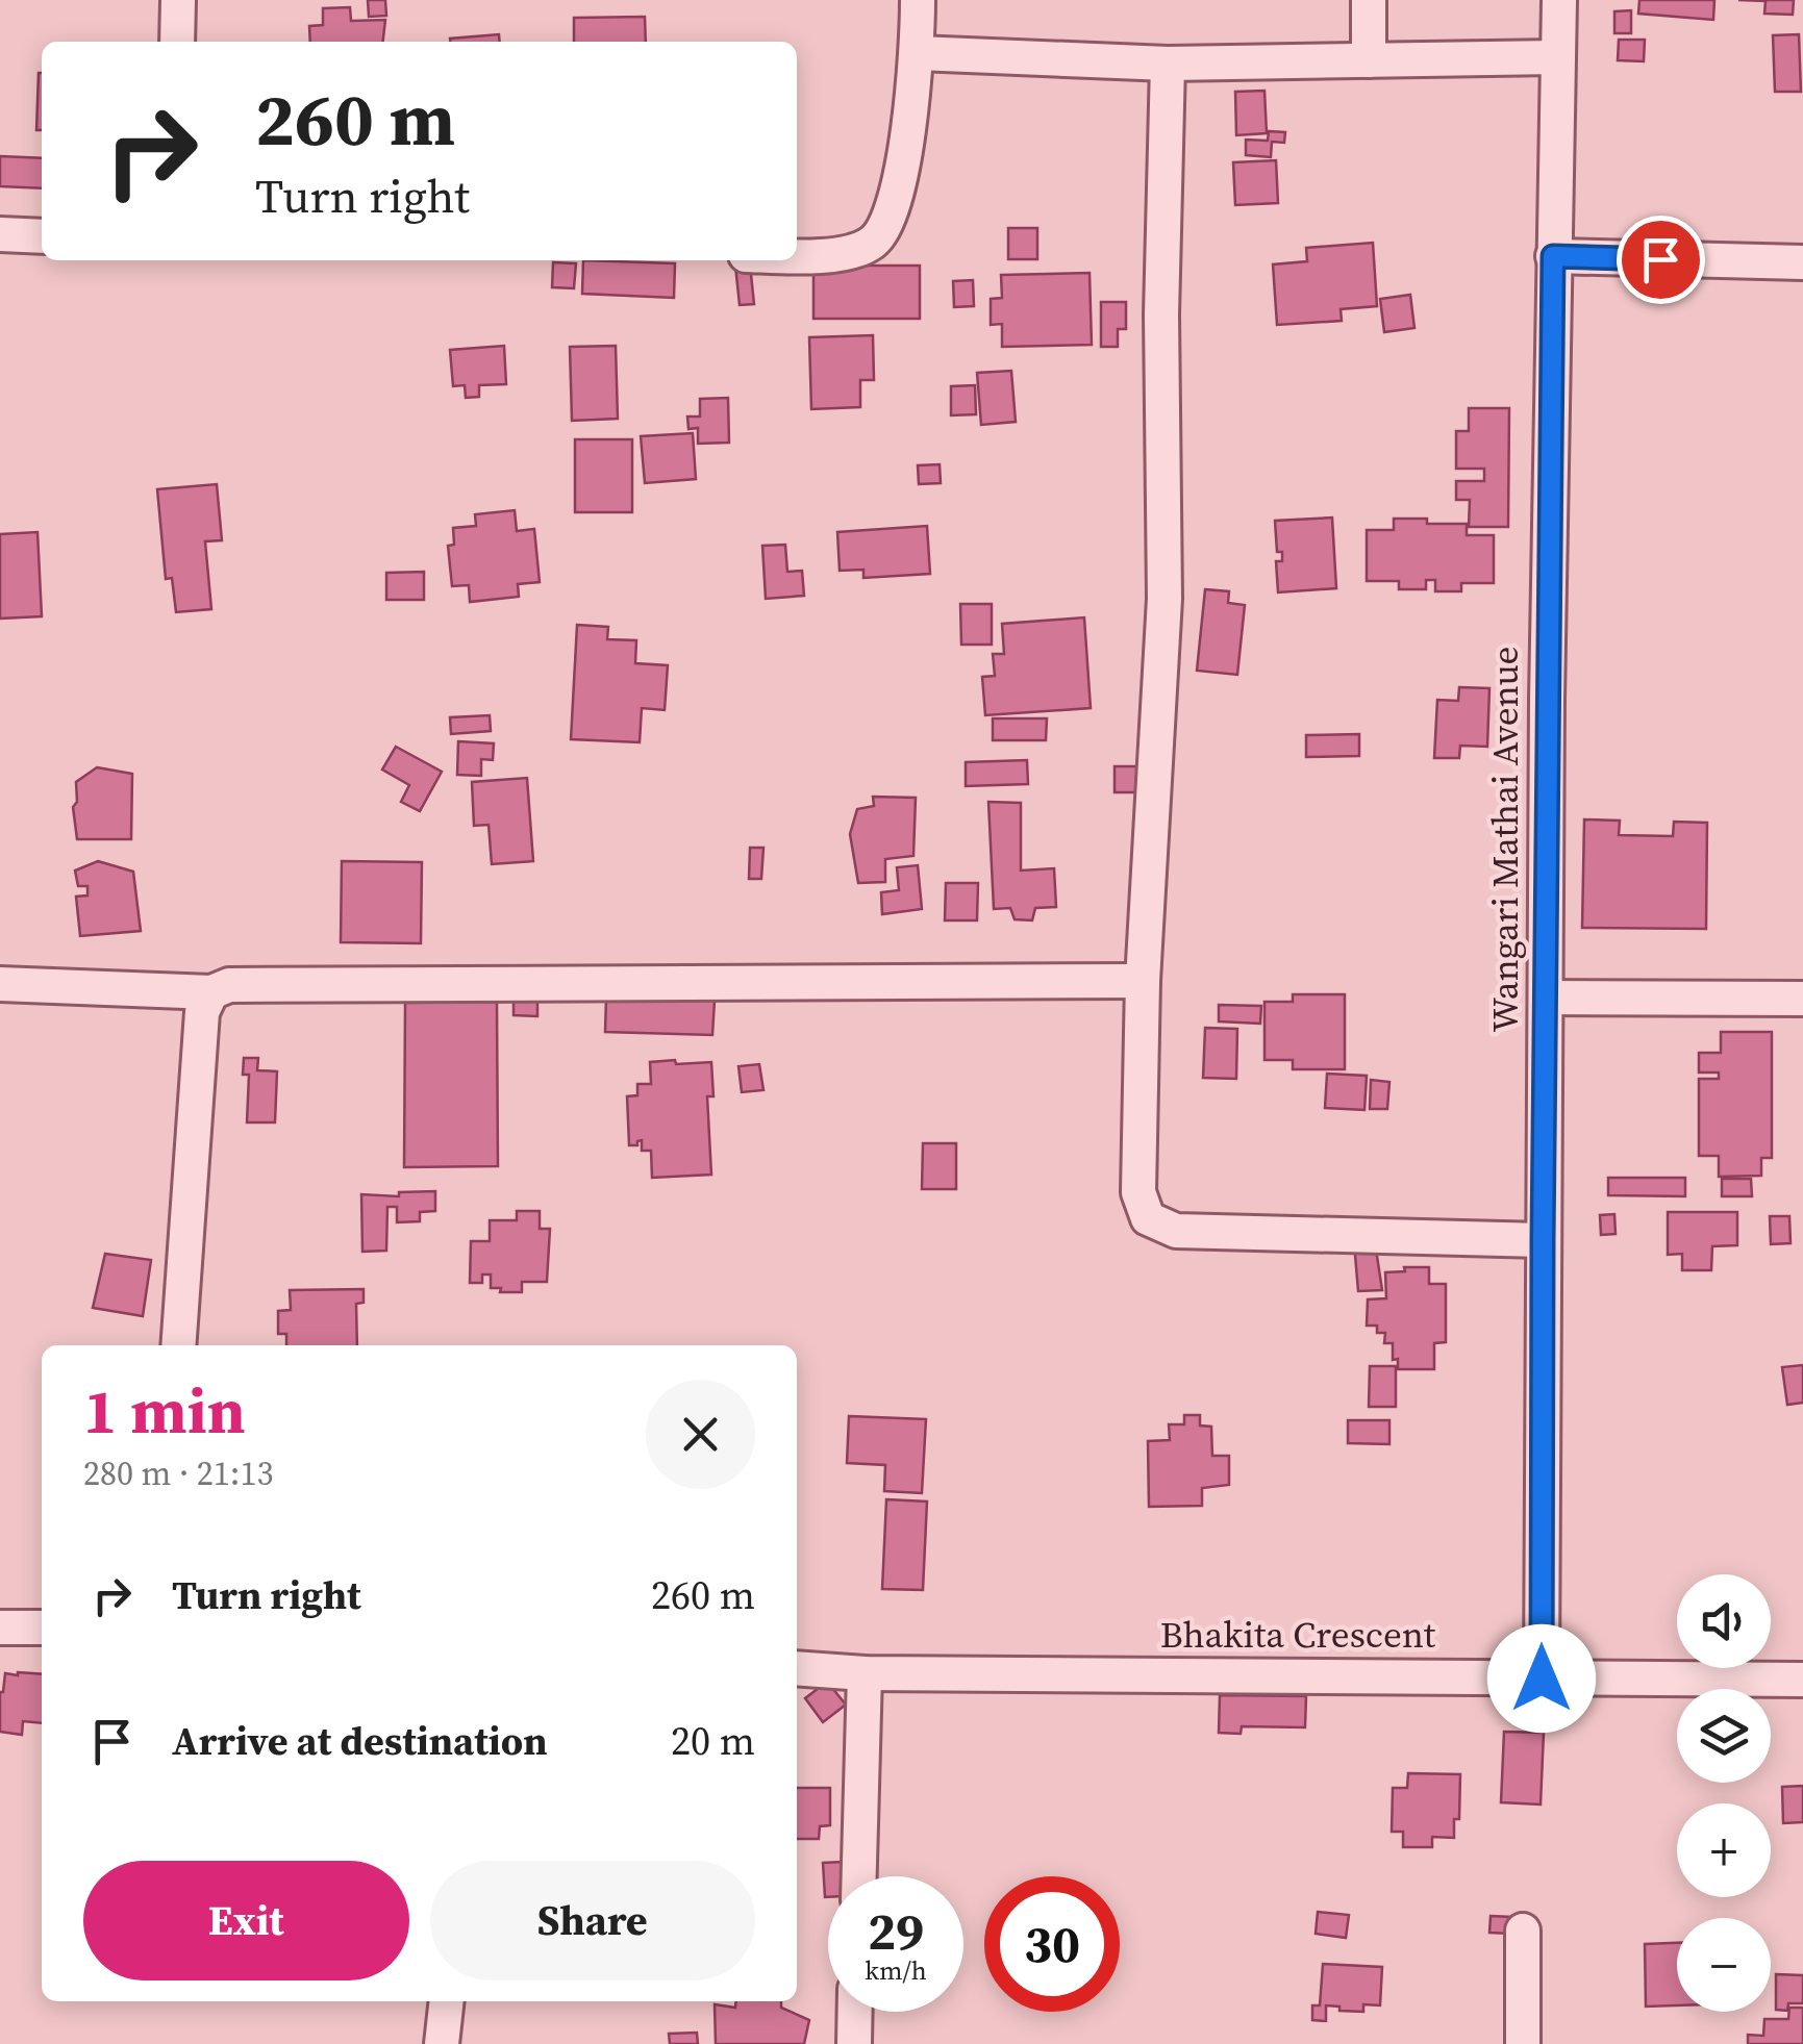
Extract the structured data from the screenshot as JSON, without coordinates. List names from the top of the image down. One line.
{"streets":{"street":["Wangari Mathai Avenue","Bhakita Crescent"]},"crossings":[["Wangari Mathai Avenue","Bhakita Crescent"]],"page":{"turn":["260 m","Turn right"],"heading":["1 min","280 m · 21:13"],"list":[{"name":"Turn right","value":"260 m"},{"name":"Arrive at destination","value":"20 m"}],"map_buttons":["+","−"],"buttons":["Exit","Share"],"speed":"29 km/h","limit":"30"}}
